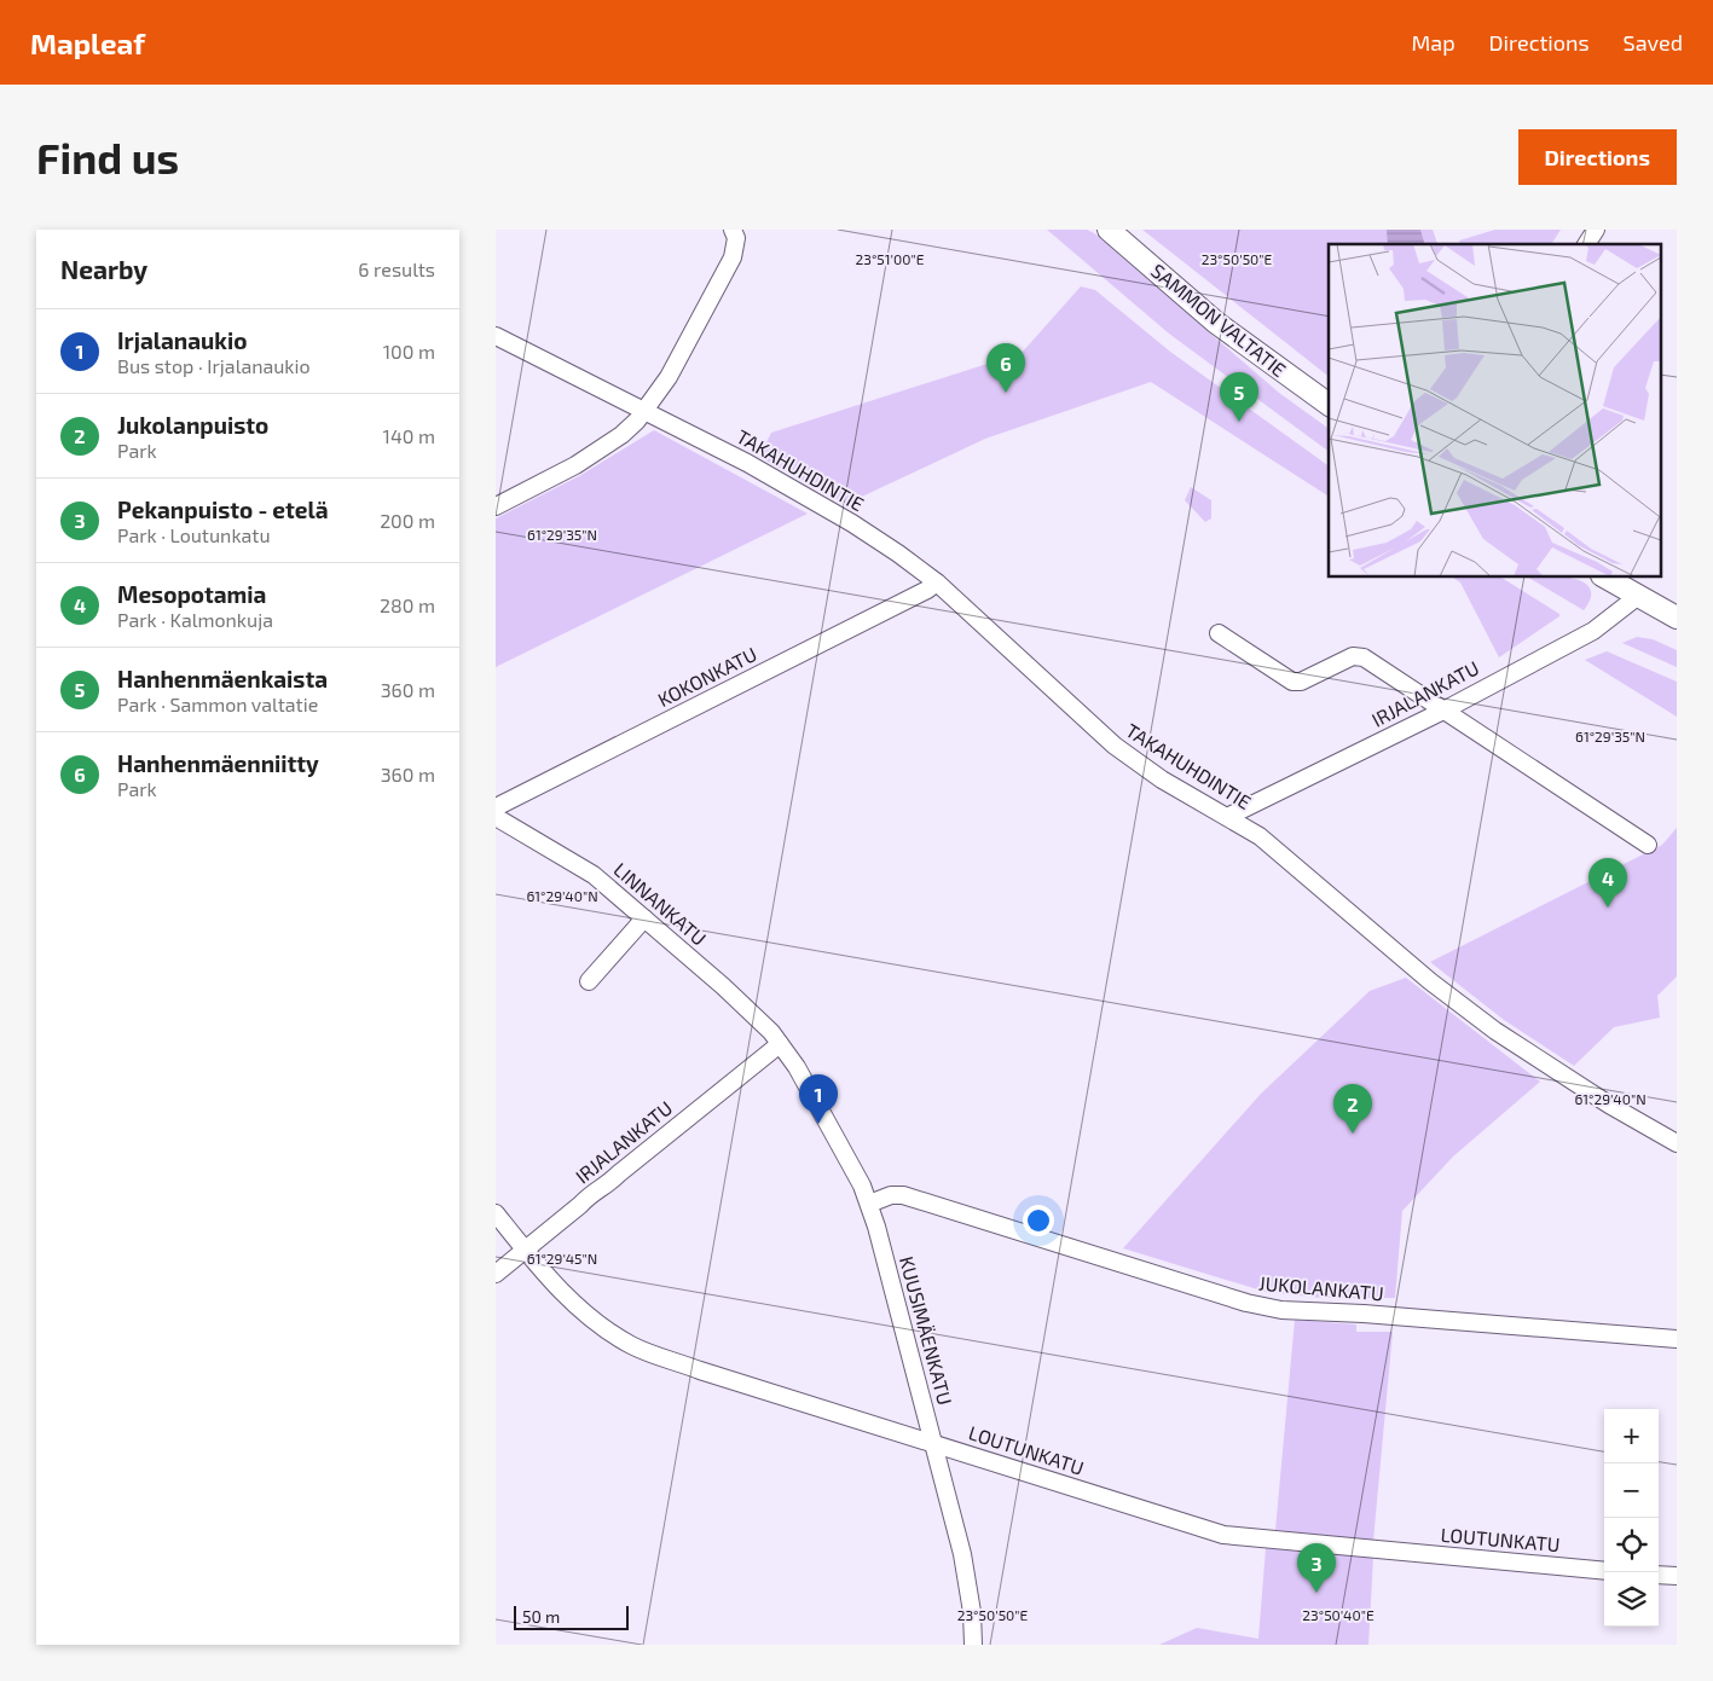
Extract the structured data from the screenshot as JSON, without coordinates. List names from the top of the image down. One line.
{"streets":{"main road":["SAMMON VALTATIE"],"street":["TAKAHUHDINTIE","KOKONKATU","IRJALANKATU","LINNANKATU","JUKOLANKATU","KUUSIMÄENKATU","LOUTUNKATU"]},"crossings":[["TAKAHUHDINTIE","KOKONKATU"],["TAKAHUHDINTIE","IRJALANKATU"],["IRJALANKATU","LINNANKATU"],["IRJALANKATU","LOUTUNKATU"],["LINNANKATU","JUKOLANKATU"],["LINNANKATU","KUUSIMÄENKATU"],["JUKOLANKATU","KUUSIMÄENKATU"],["KUUSIMÄENKATU","LOUTUNKATU"]],"scale_bar":"50 m","page":{"header":"Mapleaf","nav":["Map","Directions","Saved"],"buttons":"Directions","title":"Find us","heading":["Nearby","6 results"],"list":[{"mark":"1","name":"Irjalanaukio","note":"Bus stop · Irjalanaukio","value":"100 m"},{"mark":"2","name":"Jukolanpuisto","note":"Park","value":"140 m"},{"mark":"3","name":"Pekanpuisto - etelä","note":"Park · Loutunkatu","value":"200 m"},{"mark":"4","name":"Mesopotamia","note":"Park · Kalmonkuja","value":"280 m"},{"mark":"5","name":"Hanhenmäenkaista","note":"Park · Sammon valtatie","value":"360 m"},{"mark":"6","name":"Hanhenmäenniitty","note":"Park","value":"360 m"}],"pins":["6","5","4","1","2","3"],"map_buttons":["+","−"],"scale":"50 m"},"coordinates":["23°51'00\"E","23°50'50\"E","61°29'35\"N","61°29'40\"N","61°29'45\"N","23°50'40\"E"]}
